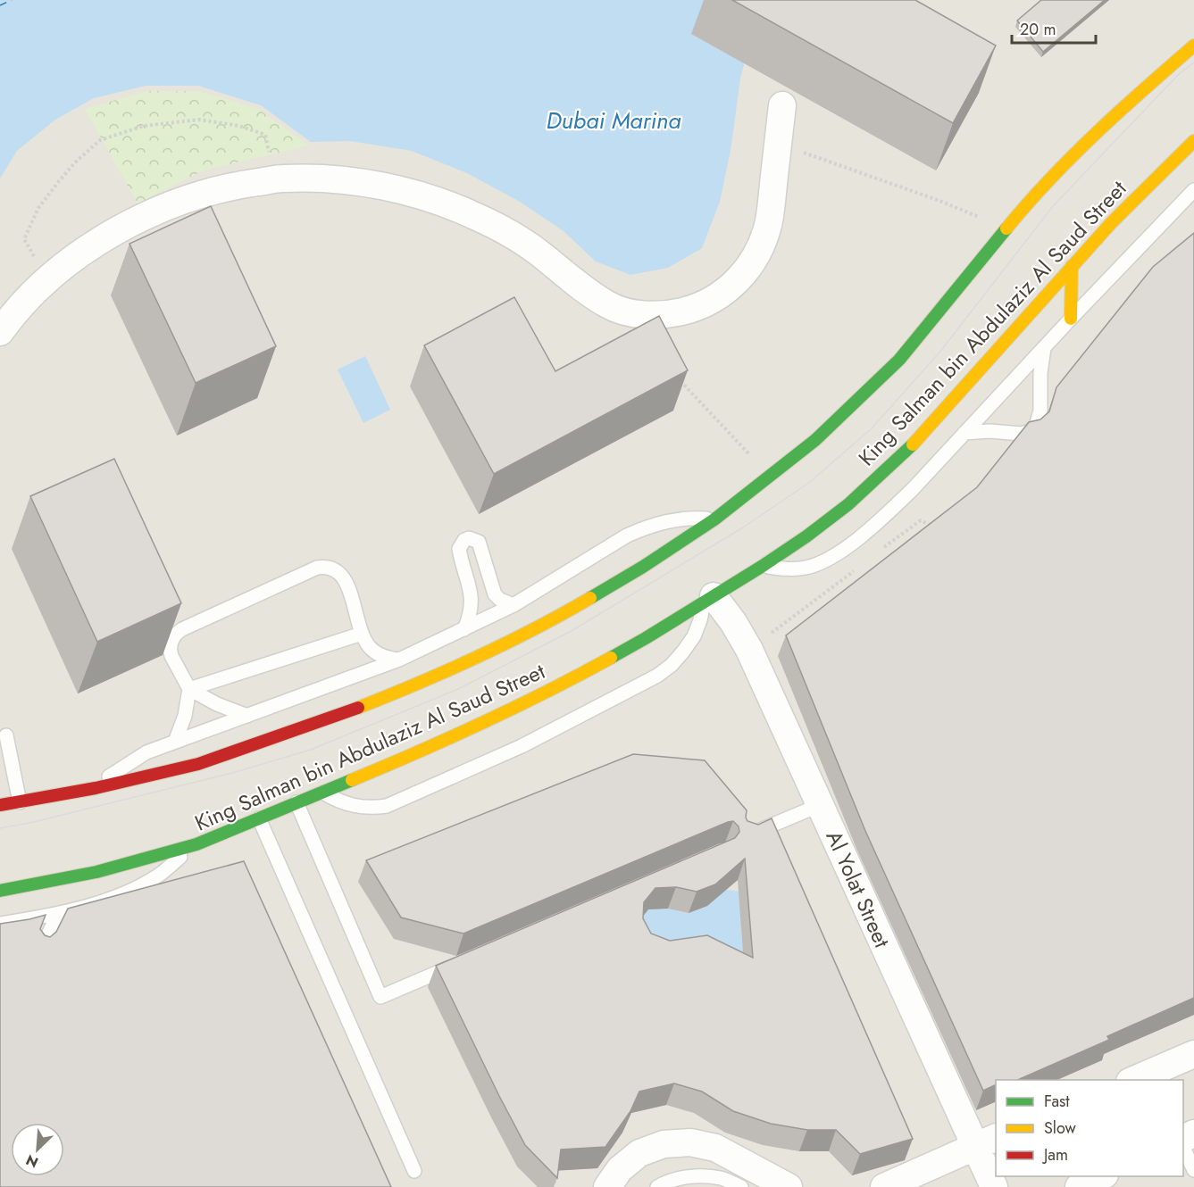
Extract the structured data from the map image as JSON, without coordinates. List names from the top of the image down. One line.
{"streets":{"main road":["King Salman bin Abdulaziz Al Saud Street"],"street":["Al Yolat Street"]},"crossings":[["King Salman bin Abdulaziz Al Saud Street","Al Yolat Street"]],"water":["Dubai Marina"],"legend":["Fast","Slow","Jam"],"scale_bar":"20 m","north":"bottom left"}
